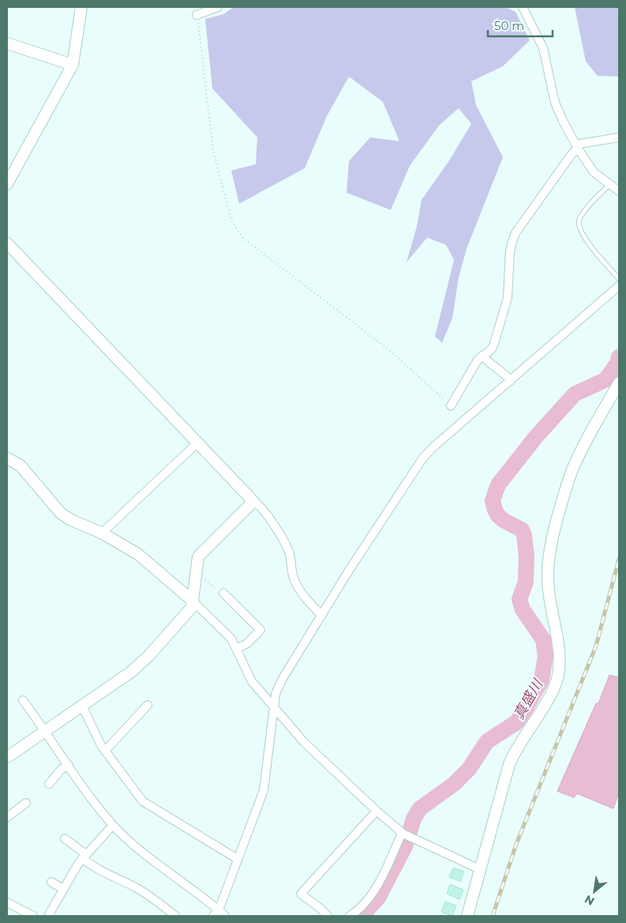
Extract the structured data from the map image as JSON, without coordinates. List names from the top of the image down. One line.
{"water":["真盛川"],"scale_bar":"50 m","north":"bottom left"}
